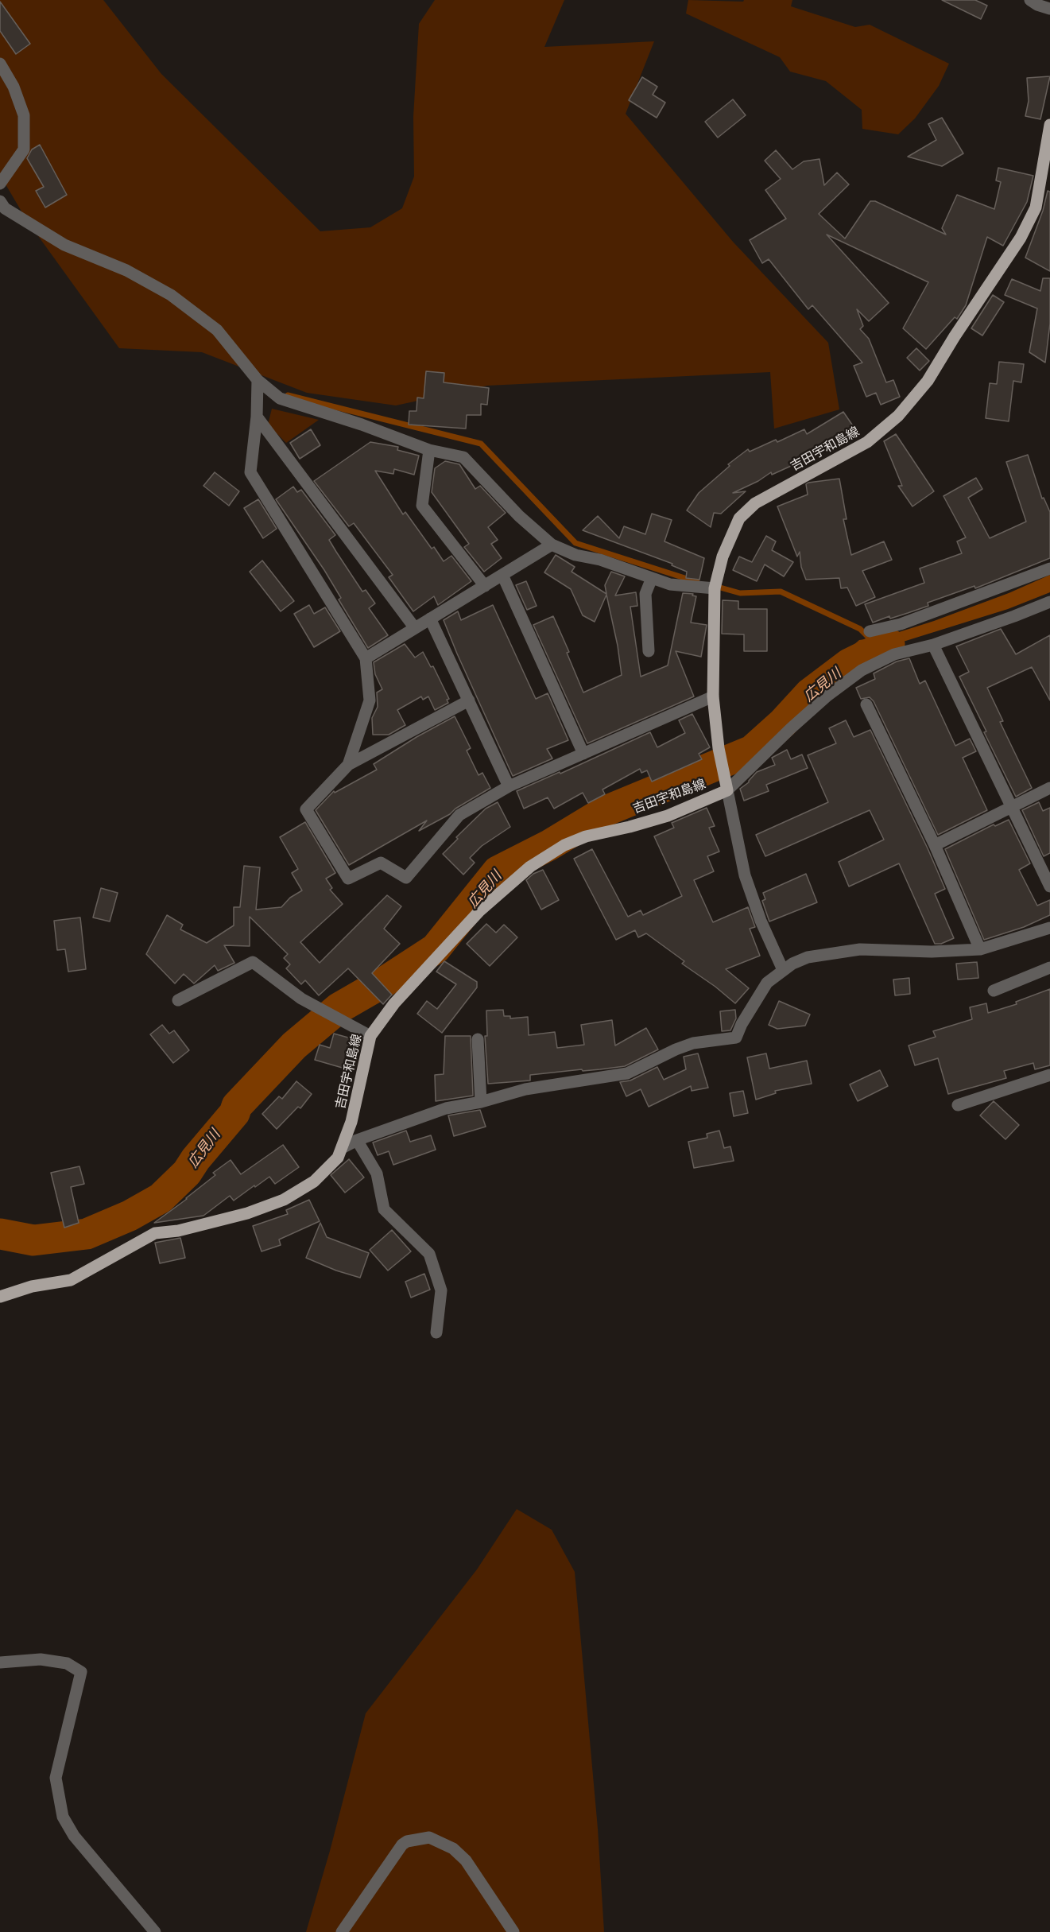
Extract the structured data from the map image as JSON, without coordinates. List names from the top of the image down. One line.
{"streets":{"main road":["吉田宇和島線"]},"water":["広見川"]}
